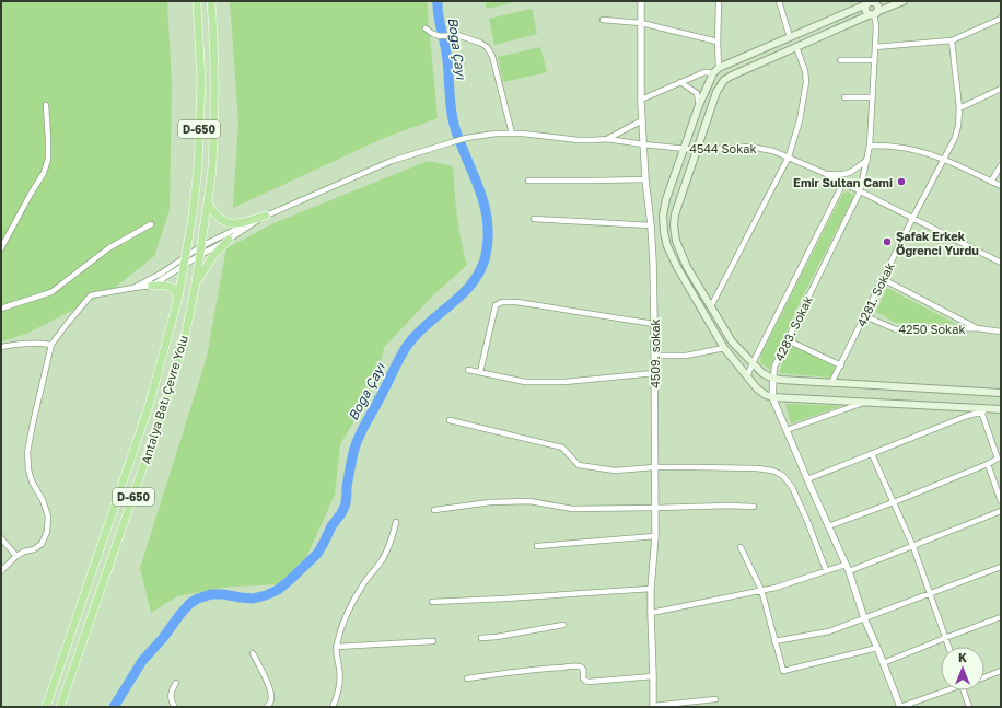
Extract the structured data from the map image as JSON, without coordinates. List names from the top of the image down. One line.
{"streets":{"highway":["D-650","Antalya Batı Çevre Yolu"],"street":["4544 Sokak","4281. Sokak","4283. Sokak","4250 Sokak","4509. sokak"]},"crossings":[["4544 Sokak","4281. Sokak"],["4544 Sokak","4283. Sokak"],["4544 Sokak","4509. sokak"],["4281. Sokak","4250 Sokak"]],"water":["Boğa Çayı"],"places":["Emir Sultan Cami","Şafak Erkek Öğrenci Yurdu"],"north":"top"}
